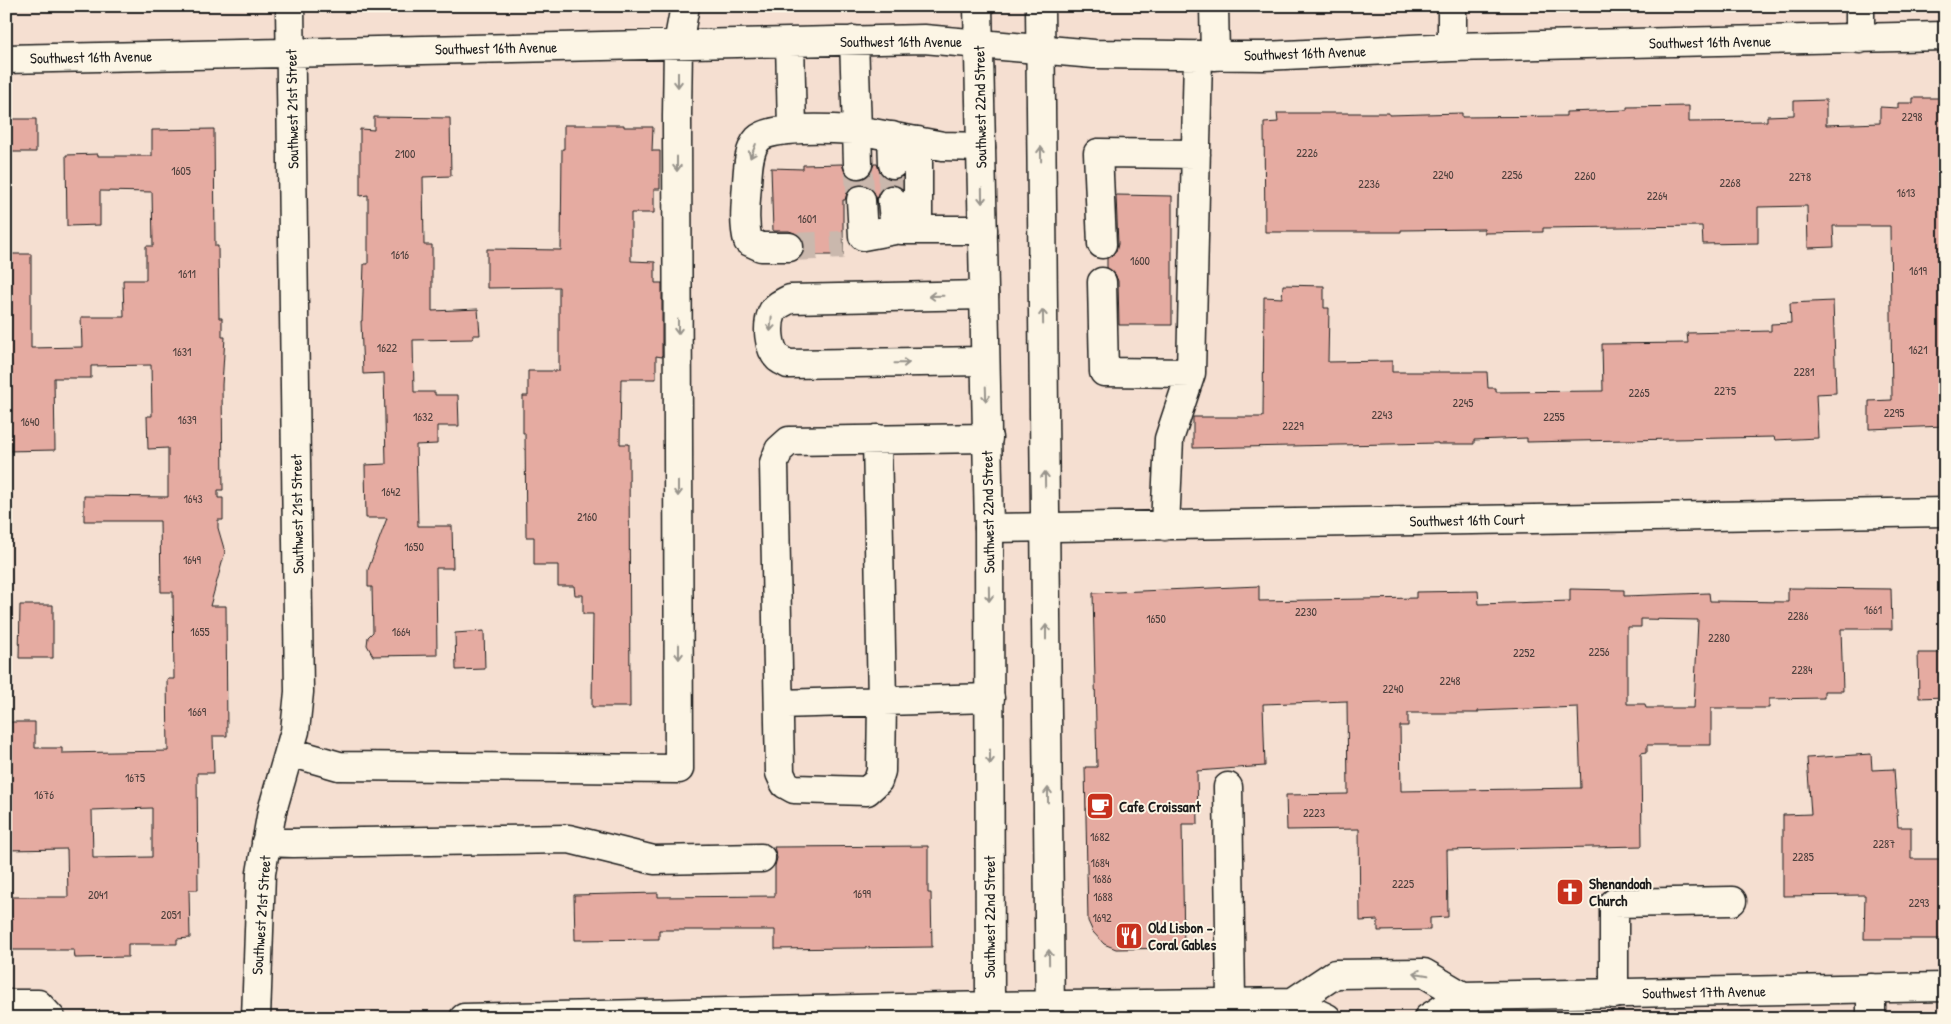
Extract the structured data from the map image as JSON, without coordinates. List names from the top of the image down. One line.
{"streets":{"street":["Southwest 16th Avenue","Southwest 22nd Street","Southwest 21st Street","Southwest 16th Court","Southwest 17th Avenue"]},"crossings":[["Southwest 16th Avenue","Southwest 22nd Street"],["Southwest 16th Avenue","Southwest 21st Street"],["Southwest 22nd Street","Southwest 16th Court"]],"places":{"cafe":["Cafe Croissant"],"church":["Shenandoah Church"],"restaurant":["Old Lisbon - Coral Gables"]},"house_numbers":["2298","2226","2100","1605","2240","2256","2260","2278","2268","2236","1613","2264","1601","1616","1600","1619","1611","1622","1621","1631","2281","2275","2265","2245","2295","2243","1632","2255","1639","1640","2229","1642","1643","2160","1650","1649","1661","2230","2286","1650","1655","1664","2280","2256","2252","2284","2248","2240","1669","1675","1676","2223","1682","2287","2285","1684","1686","2225","1699","2041","1688","2293","2051","1692"]}
